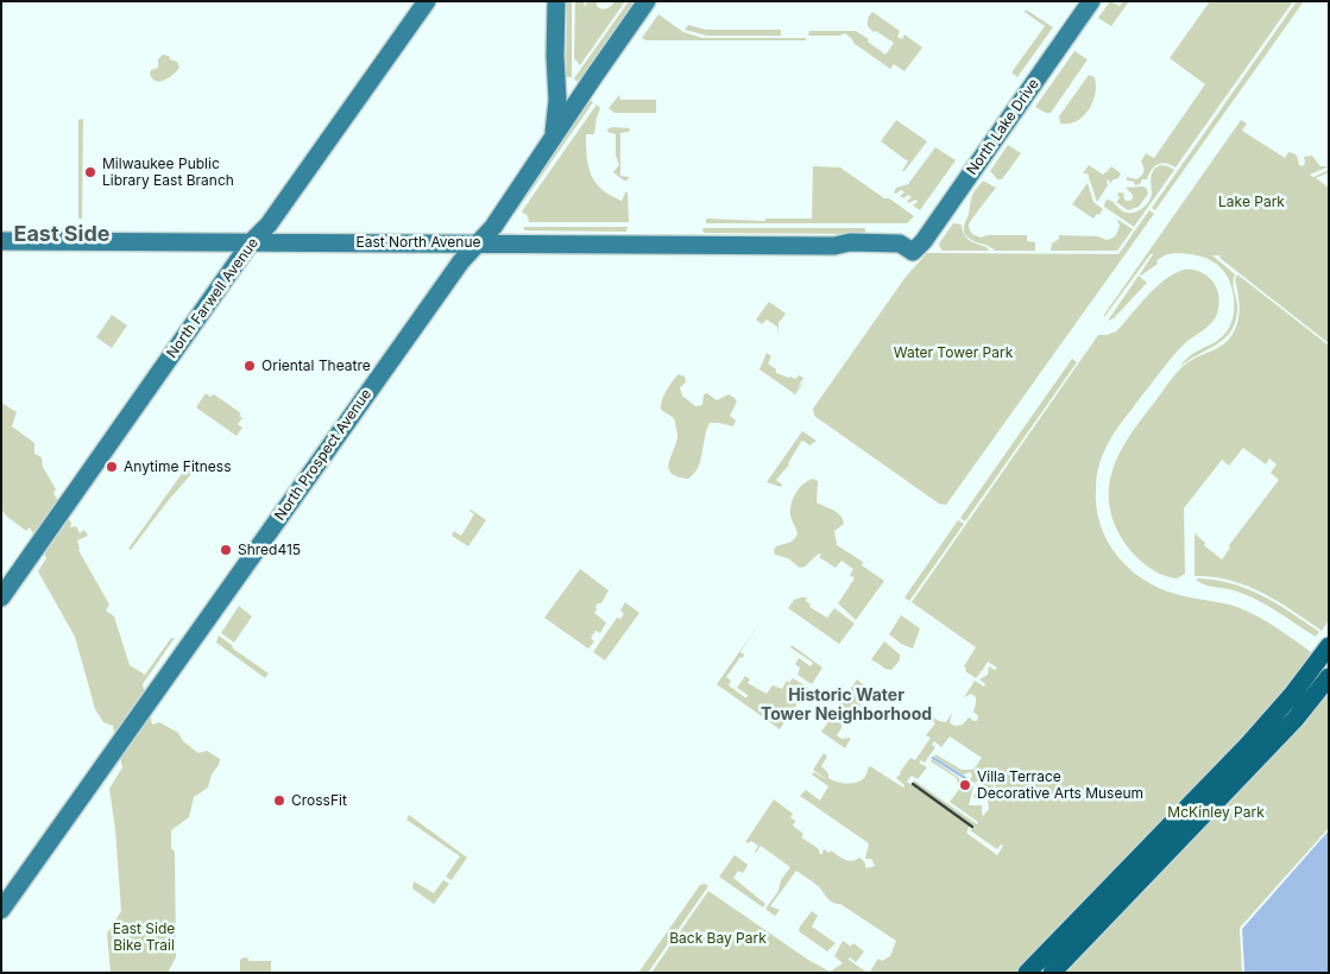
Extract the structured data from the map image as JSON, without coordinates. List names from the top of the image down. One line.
{"streets":{"main road":["North Lake Drive","East North Avenue","North Farwell Avenue","North Prospect Avenue"]},"crossings":[["North Lake Drive","East North Avenue"],["East North Avenue","North Farwell Avenue"],["East North Avenue","North Prospect Avenue"]],"districts":["East Side","Historic Water Tower Neighborhood"],"parks":["Lake Park","Water Tower Park","McKinley Park","East Side Bike Trail","Back Bay Park"],"places":["Milwaukee Public Library East Branch","Oriental Theatre","Anytime Fitness","Shred415","Villa Terrace Decorative Arts Museum","CrossFit"]}
